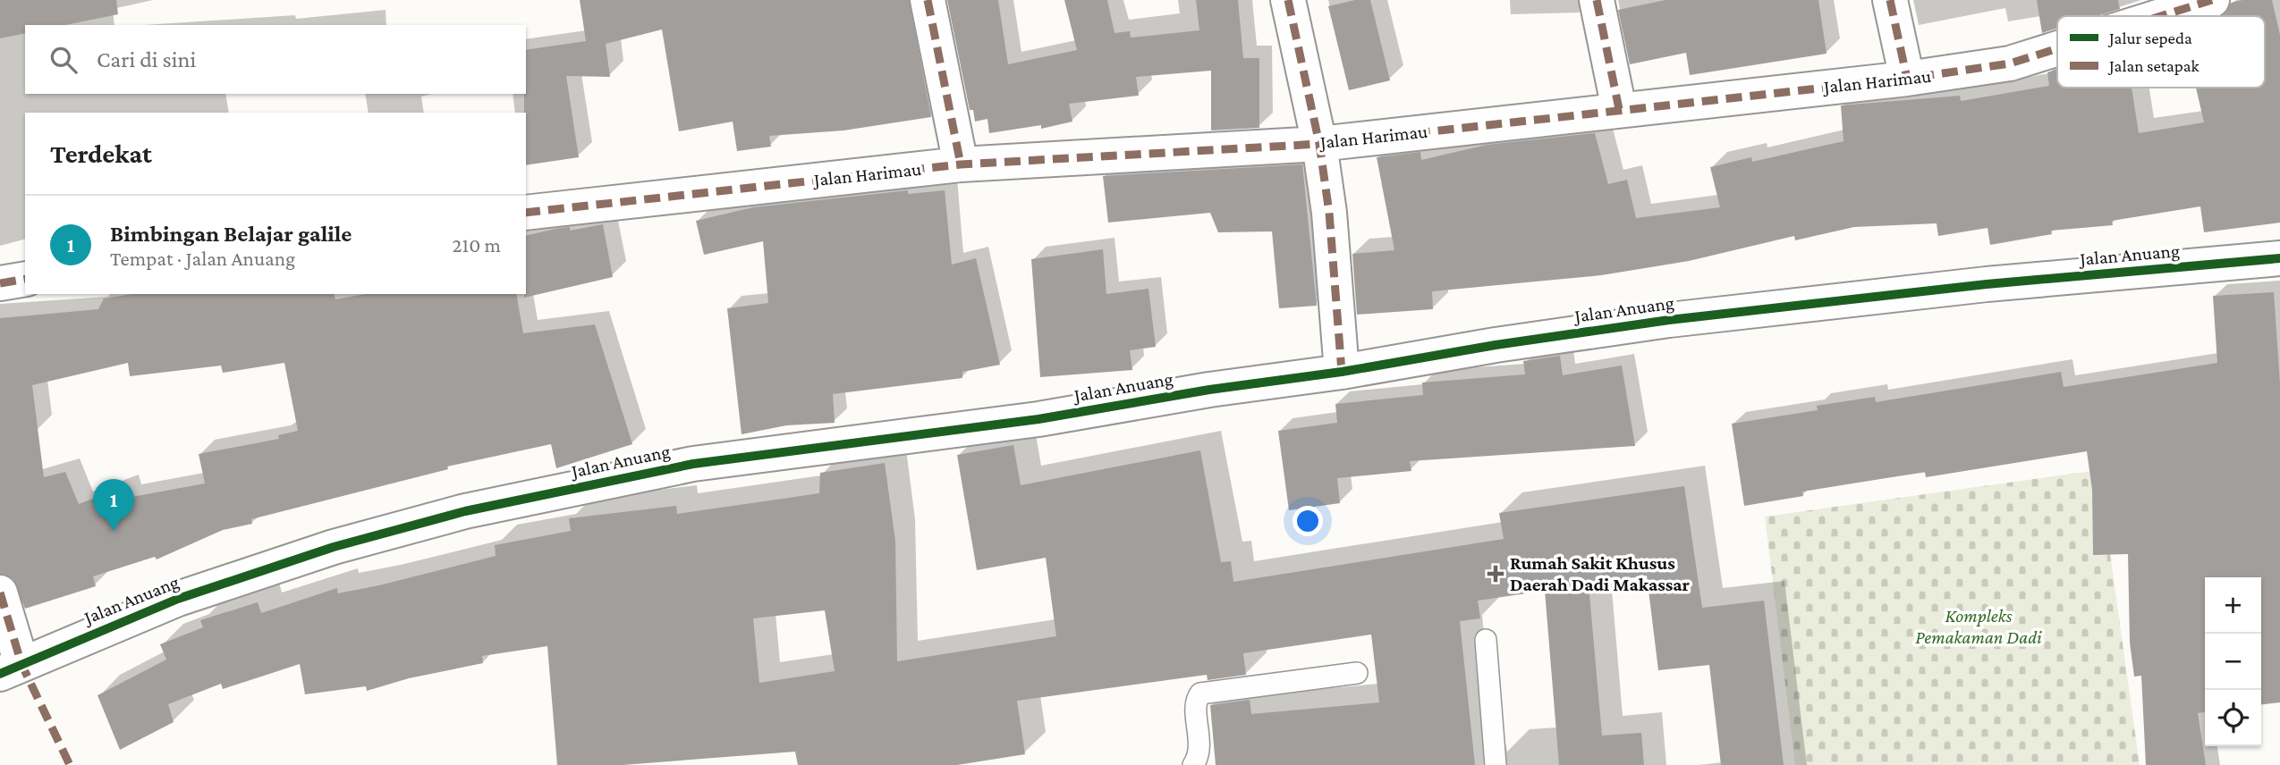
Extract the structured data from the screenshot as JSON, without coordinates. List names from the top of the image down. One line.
{"streets":{"street":["Jalan Harimau","Jalan Anuang"]},"parks":["Kompleks Pemakaman Dadi"],"places":{"health":["Rumah Sakit Khusus Daerah Dadi Makassar"]},"legend":["Jalur sepeda","Jalan setapak"],"page":{"search":"Cari di sini","heading":"Terdekat","list":[{"mark":"1","name":"Bimbingan Belajar galile","note":"Tempat · Jalan Anuang","value":"210 m"}],"pins":"1","map_buttons":["+","−"]}}
